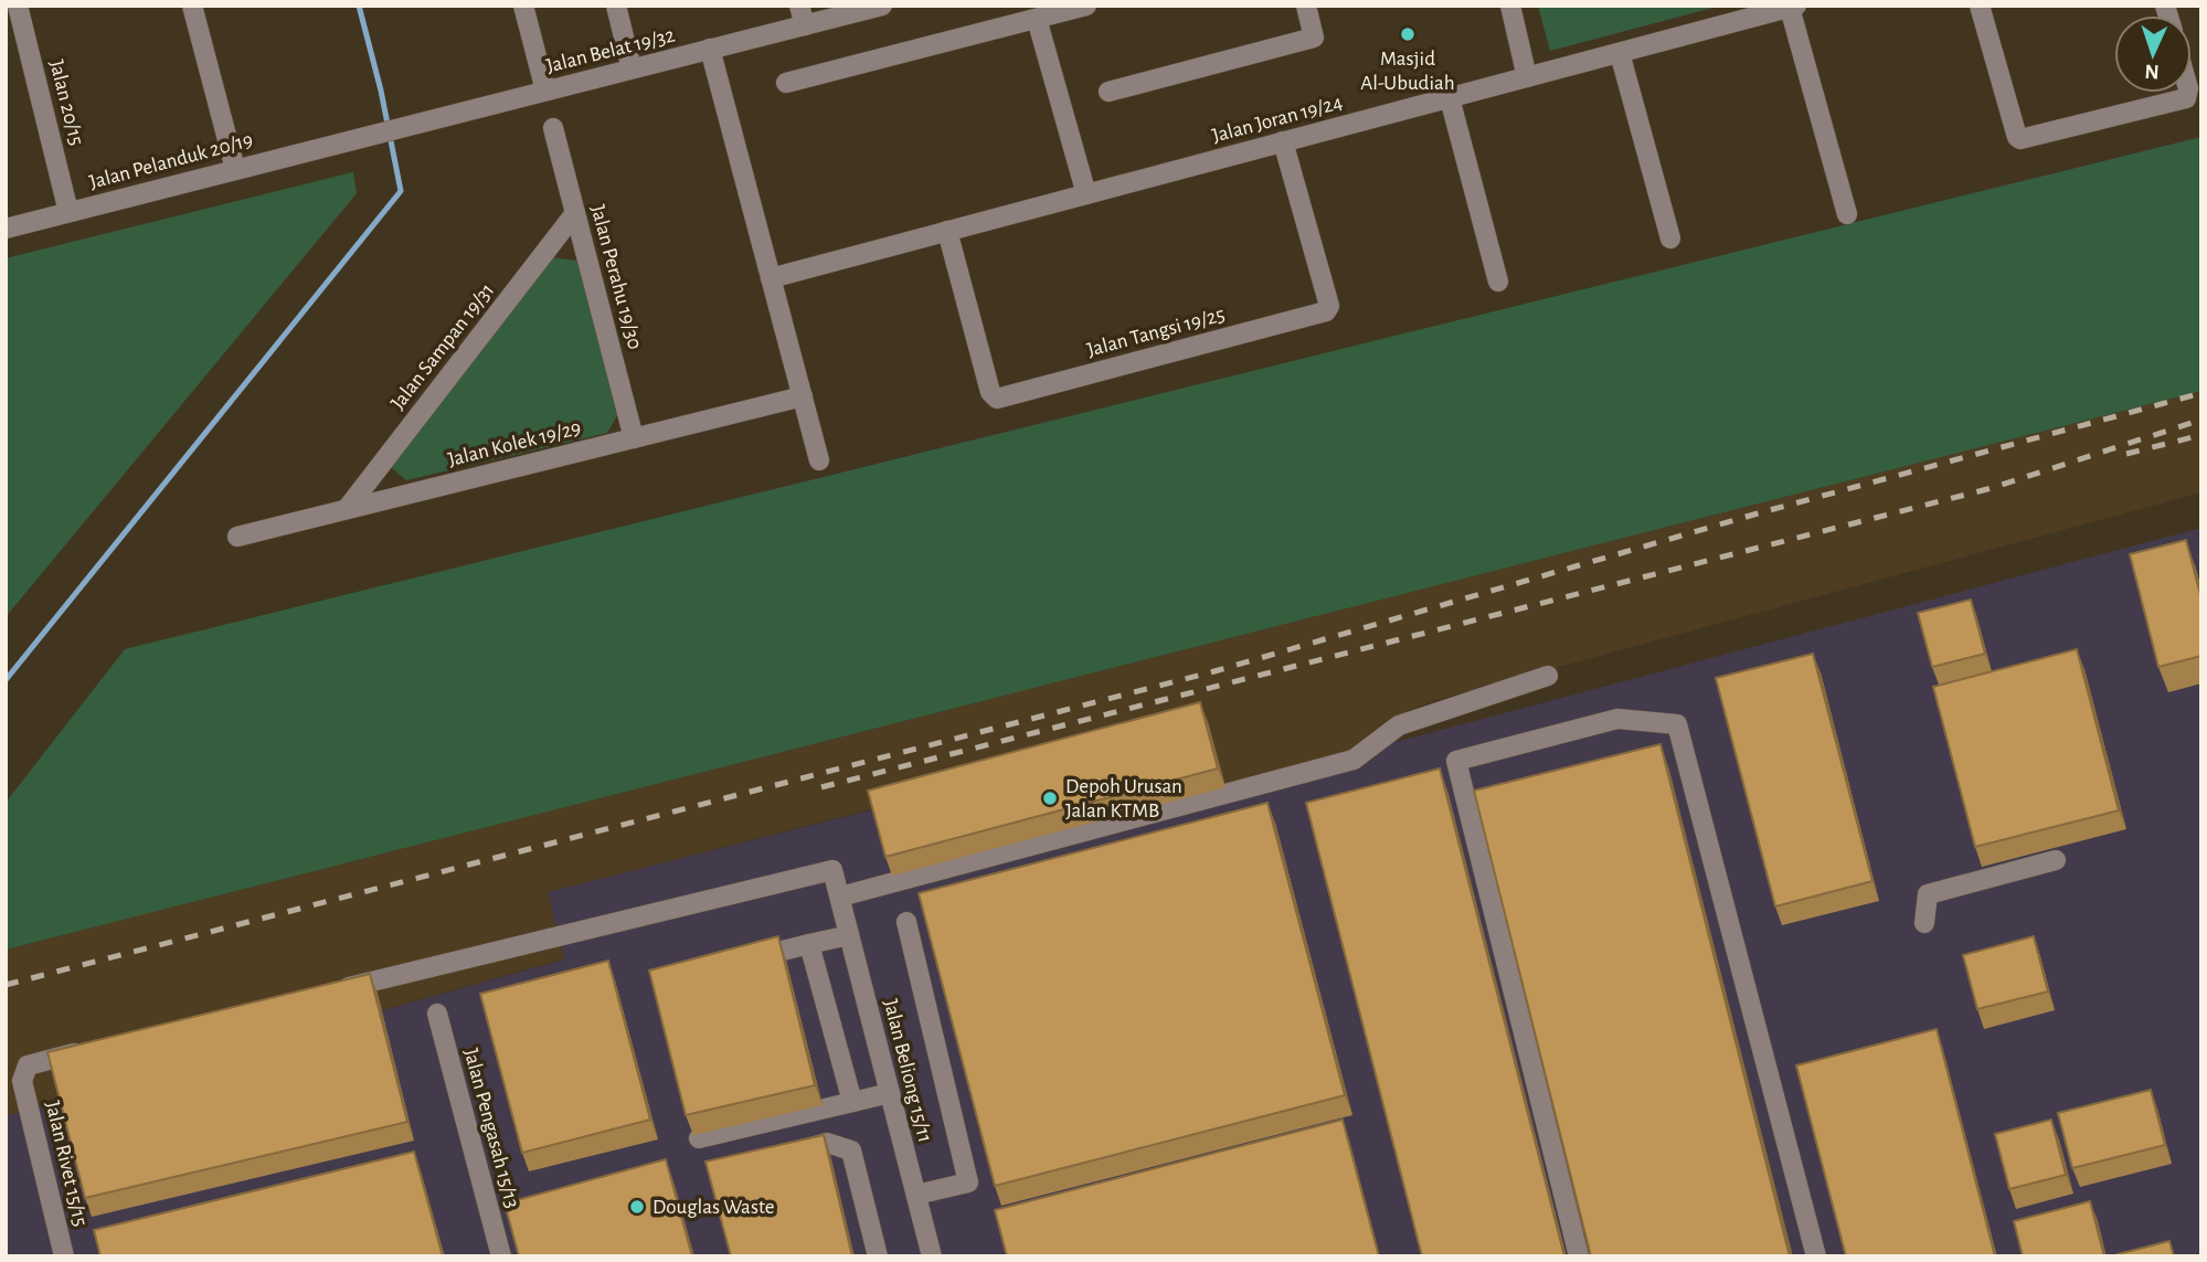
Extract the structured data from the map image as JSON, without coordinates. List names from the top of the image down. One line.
{"streets":{"street":["Jalan Belat 19/32","Jalan 20/15","Jalan Joran 19/24","Jalan Pelanduk 20/19","Jalan Perahu 19/30","Jalan Tangsi 19/25","Jalan Sampan 19/31","Jalan Kolek 19/29","Jalan Beliong 15/11","Jalan Pengasah 15/13","Jalan Rivet 15/15"]},"crossings":[["Jalan Belat 19/32","Jalan Pelanduk 20/19"],["Jalan 20/15","Jalan Pelanduk 20/19"],["Jalan Joran 19/24","Jalan Tangsi 19/25"],["Jalan Perahu 19/30","Jalan Sampan 19/31"],["Jalan Perahu 19/30","Jalan Kolek 19/29"],["Jalan Sampan 19/31","Jalan Kolek 19/29"]],"places":["Masjid Al-Ubudiah","Depoh Urusan Jalan KTMB","Douglas Waste"],"north":"bottom"}
